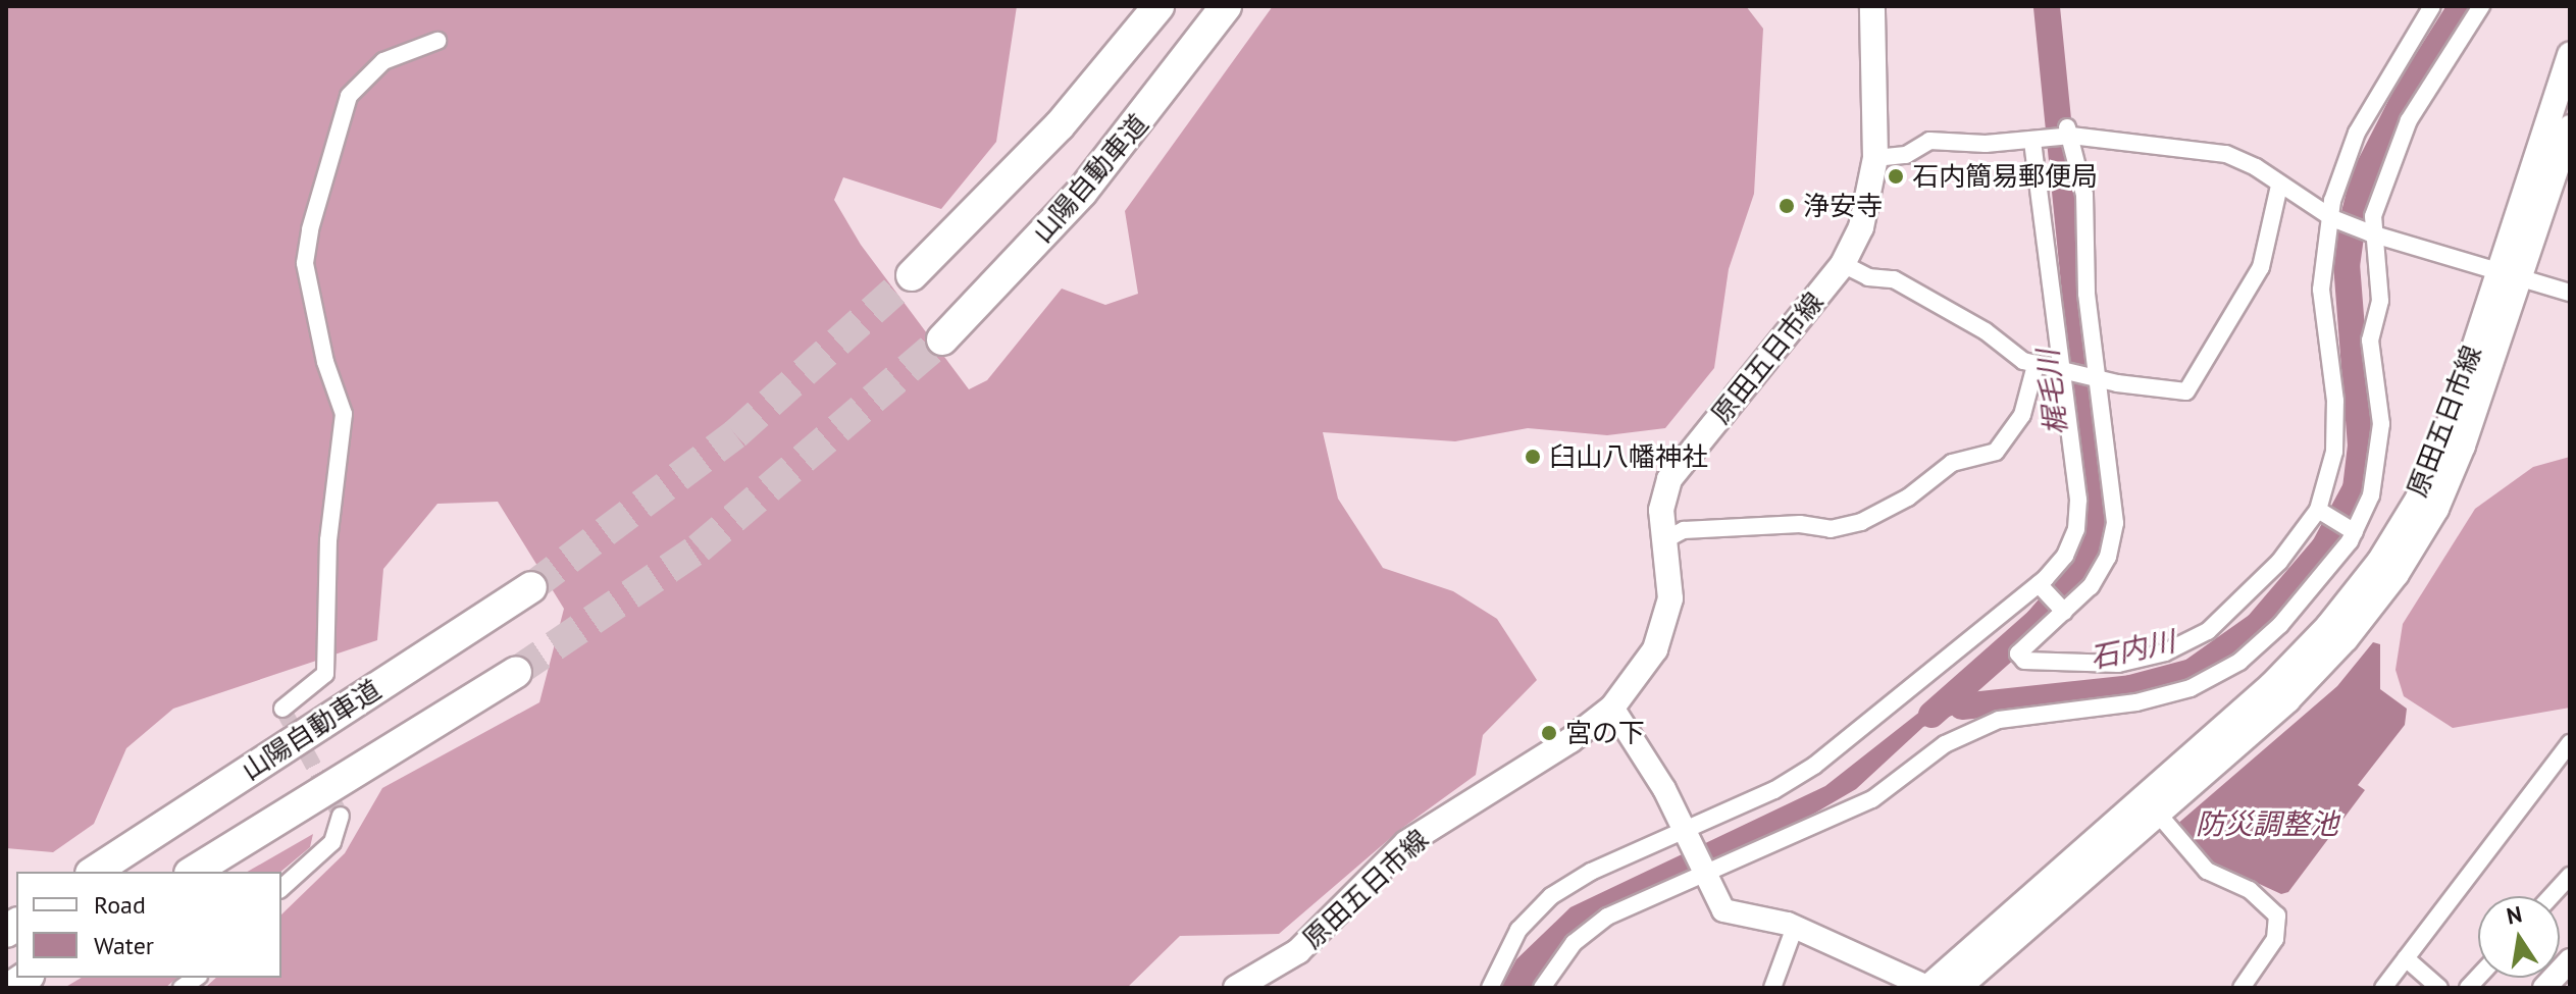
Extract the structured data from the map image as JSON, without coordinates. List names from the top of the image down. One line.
{"streets":{"highway":["山陽自動車道"],"main road":["原田五日市線"]},"water":["梶毛川","石内川","防災調整池"],"places":["石内簡易郵便局","浄安寺","臼山八幡神社","宮の下"],"legend":["Road","Water"],"north":"top"}
